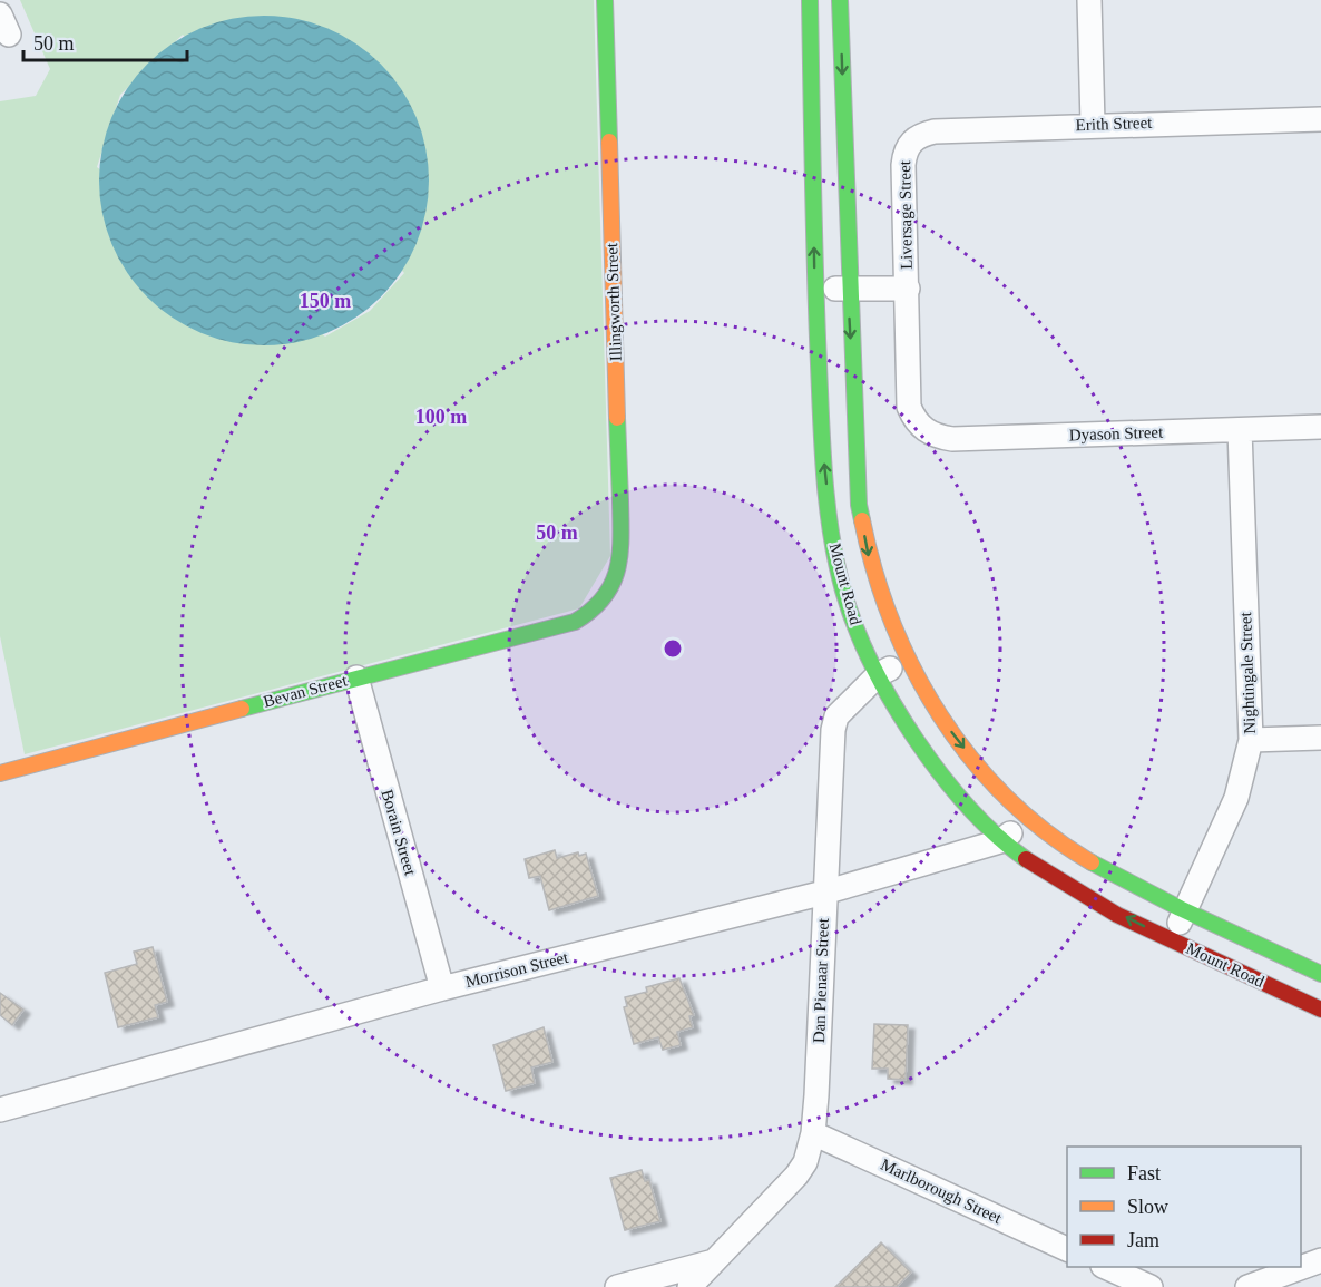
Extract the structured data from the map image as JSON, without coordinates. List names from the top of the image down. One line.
{"streets":{"main road":["Illingworth Street","Mount Road","Bevan Street"],"street":["Erith Street","Liversage Street","Dyason Street","Nightingale Street","Borain Street","Morrison Street","Dan Pienaar Street","Marlborough Street"]},"crossings":[["Erith Street","Liversage Street"],["Liversage Street","Dyason Street"],["Liversage Street","Mount Road"],["Illingworth Street","Bevan Street"],["Dyason Street","Nightingale Street"],["Mount Road","Nightingale Street"],["Mount Road","Morrison Street"],["Mount Road","Dan Pienaar Street"],["Bevan Street","Borain Street"],["Borain Street","Morrison Street"],["Morrison Street","Dan Pienaar Street"],["Dan Pienaar Street","Marlborough Street"]],"legend":["Fast","Slow","Jam"],"scale_bar":"50 m","rings":["150 m","100 m","50 m"]}
